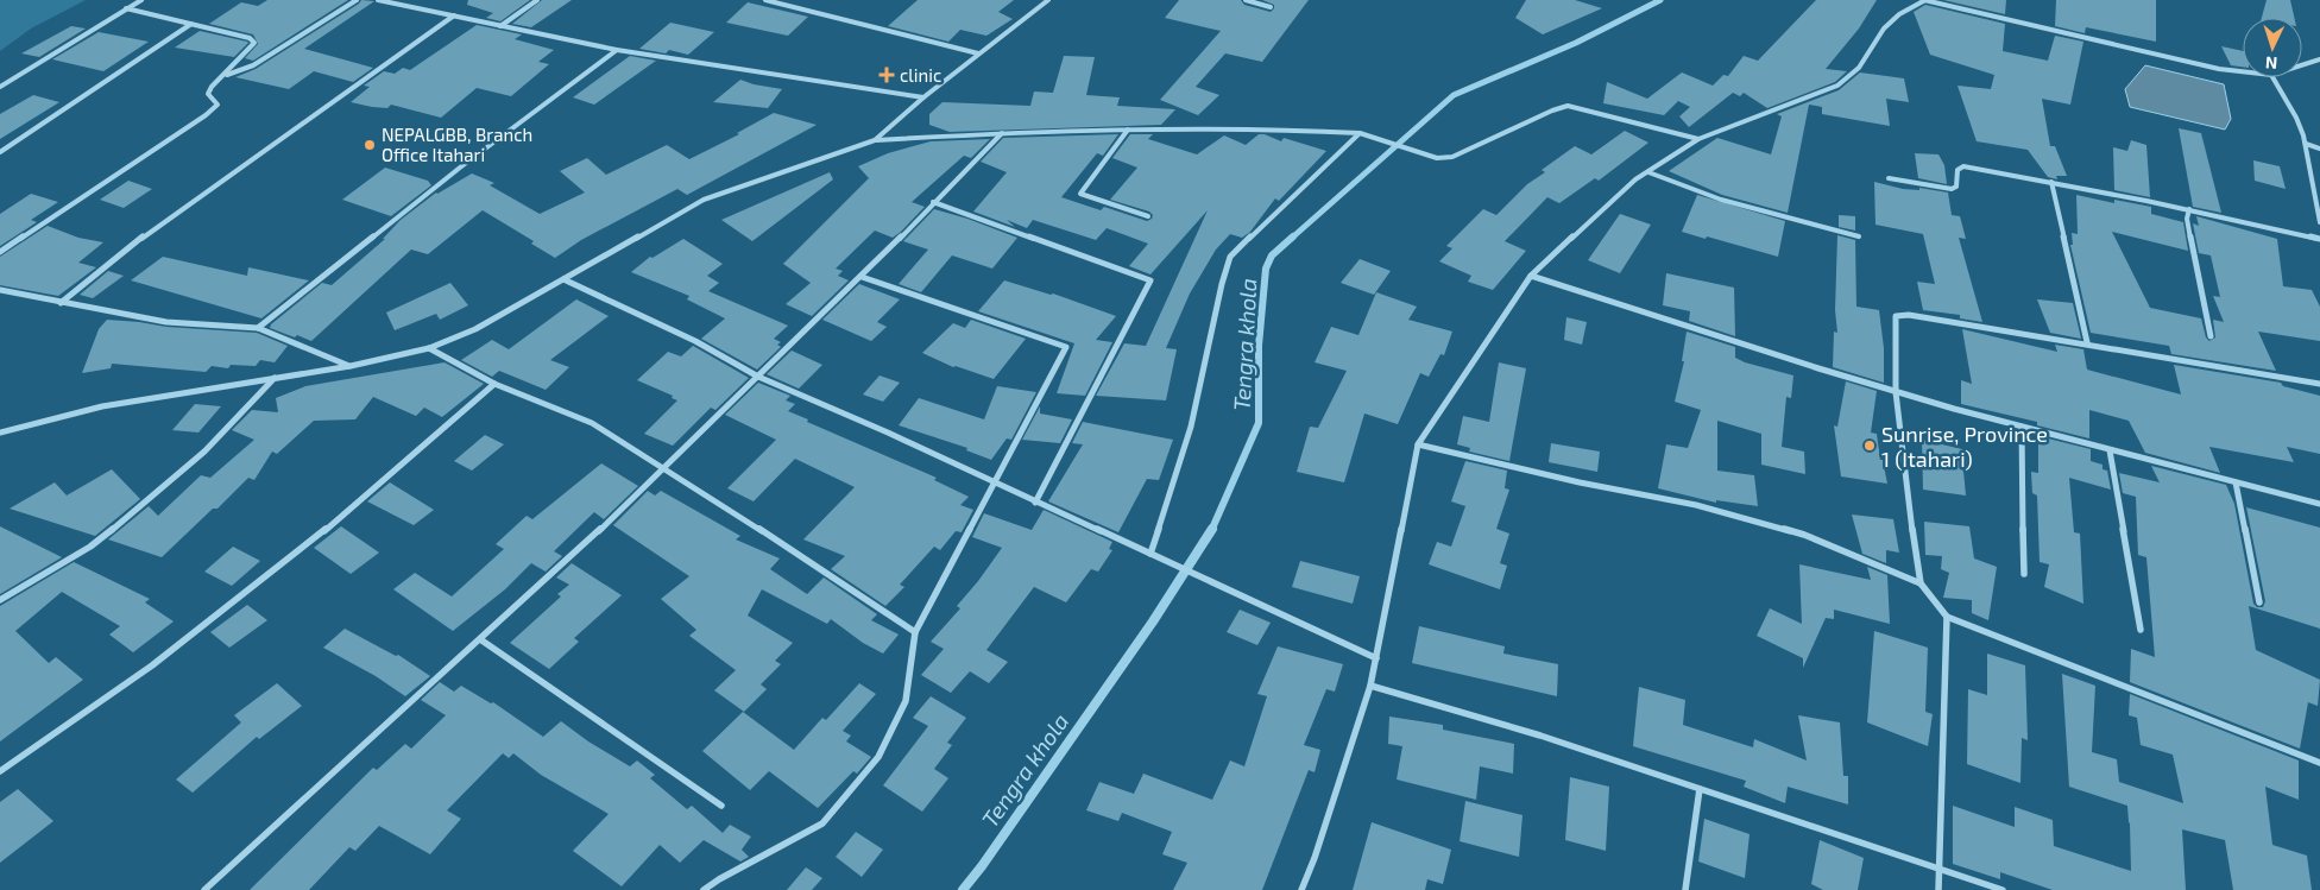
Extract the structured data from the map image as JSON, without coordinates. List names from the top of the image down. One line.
{"water":["Tengra khola"],"places":{"health":["clinic"],"other":["NEPALGBB, Branch Office Itahari","Sunrise, Province 1 (Itahari)"]},"north":"bottom"}
